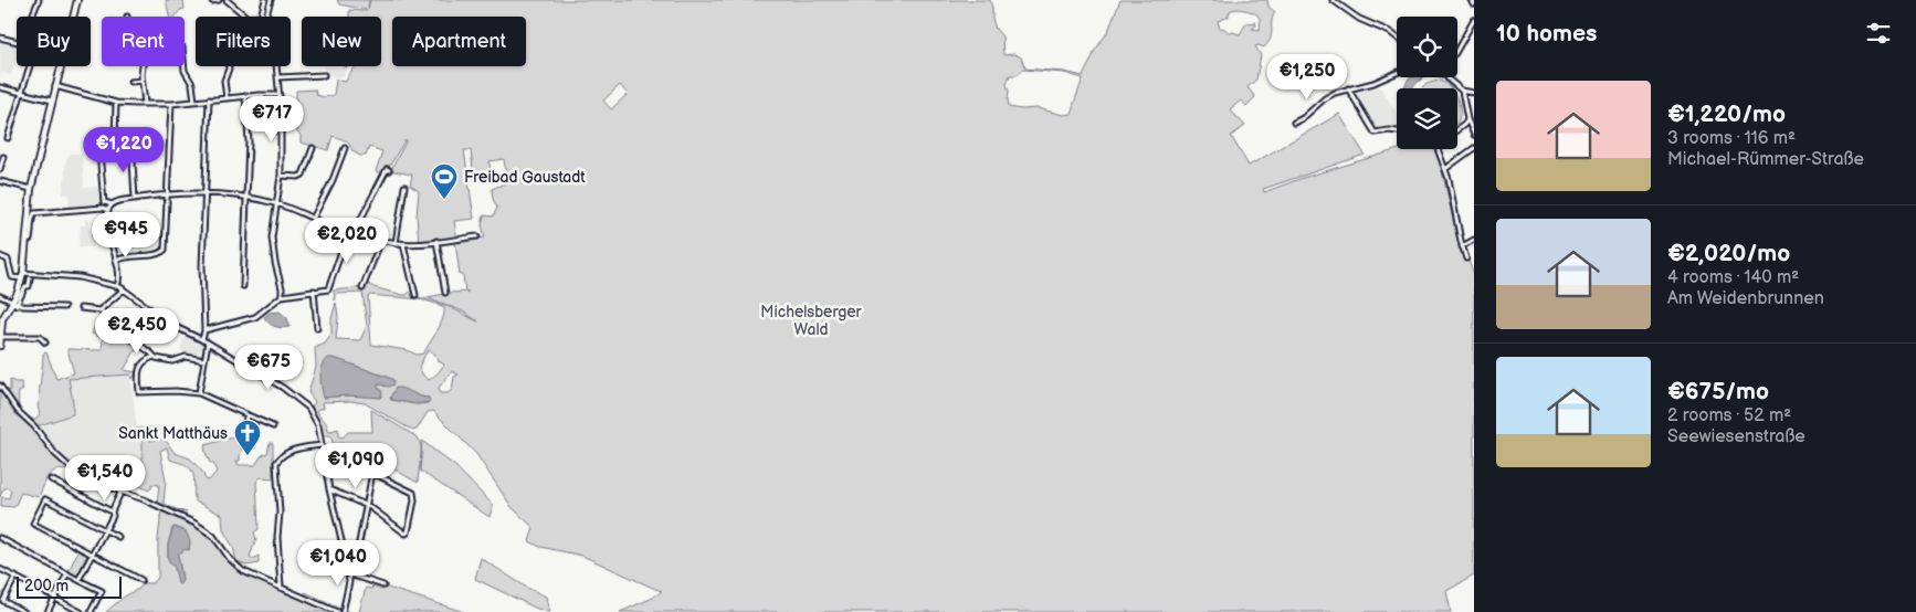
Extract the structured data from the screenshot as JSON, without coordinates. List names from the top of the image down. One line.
{"parks":["Michelsberger Wald"],"places":{"sports":["Freibad Gaustadt"],"church":["Sankt Matthäus"]},"scale_bar":"200 m","page":{"heading":"10 homes","chip":["Buy","Rent","Filters","New","Apartment"],"price":["€1,250","€717","€1,220","€945","€2,020","€2,450","€675","€1,090","€1,540","€1,040"],"list":[{"name":"€1,220/mo","note":"3 rooms · 116 m² · Michael-Rümmer-Straße"},{"name":"€2,020/mo","note":"4 rooms · 140 m² · Am Weidenbrunnen"},{"name":"€675/mo","note":"2 rooms · 52 m² · Seewiesenstraße"}],"scale":"200 m"}}
